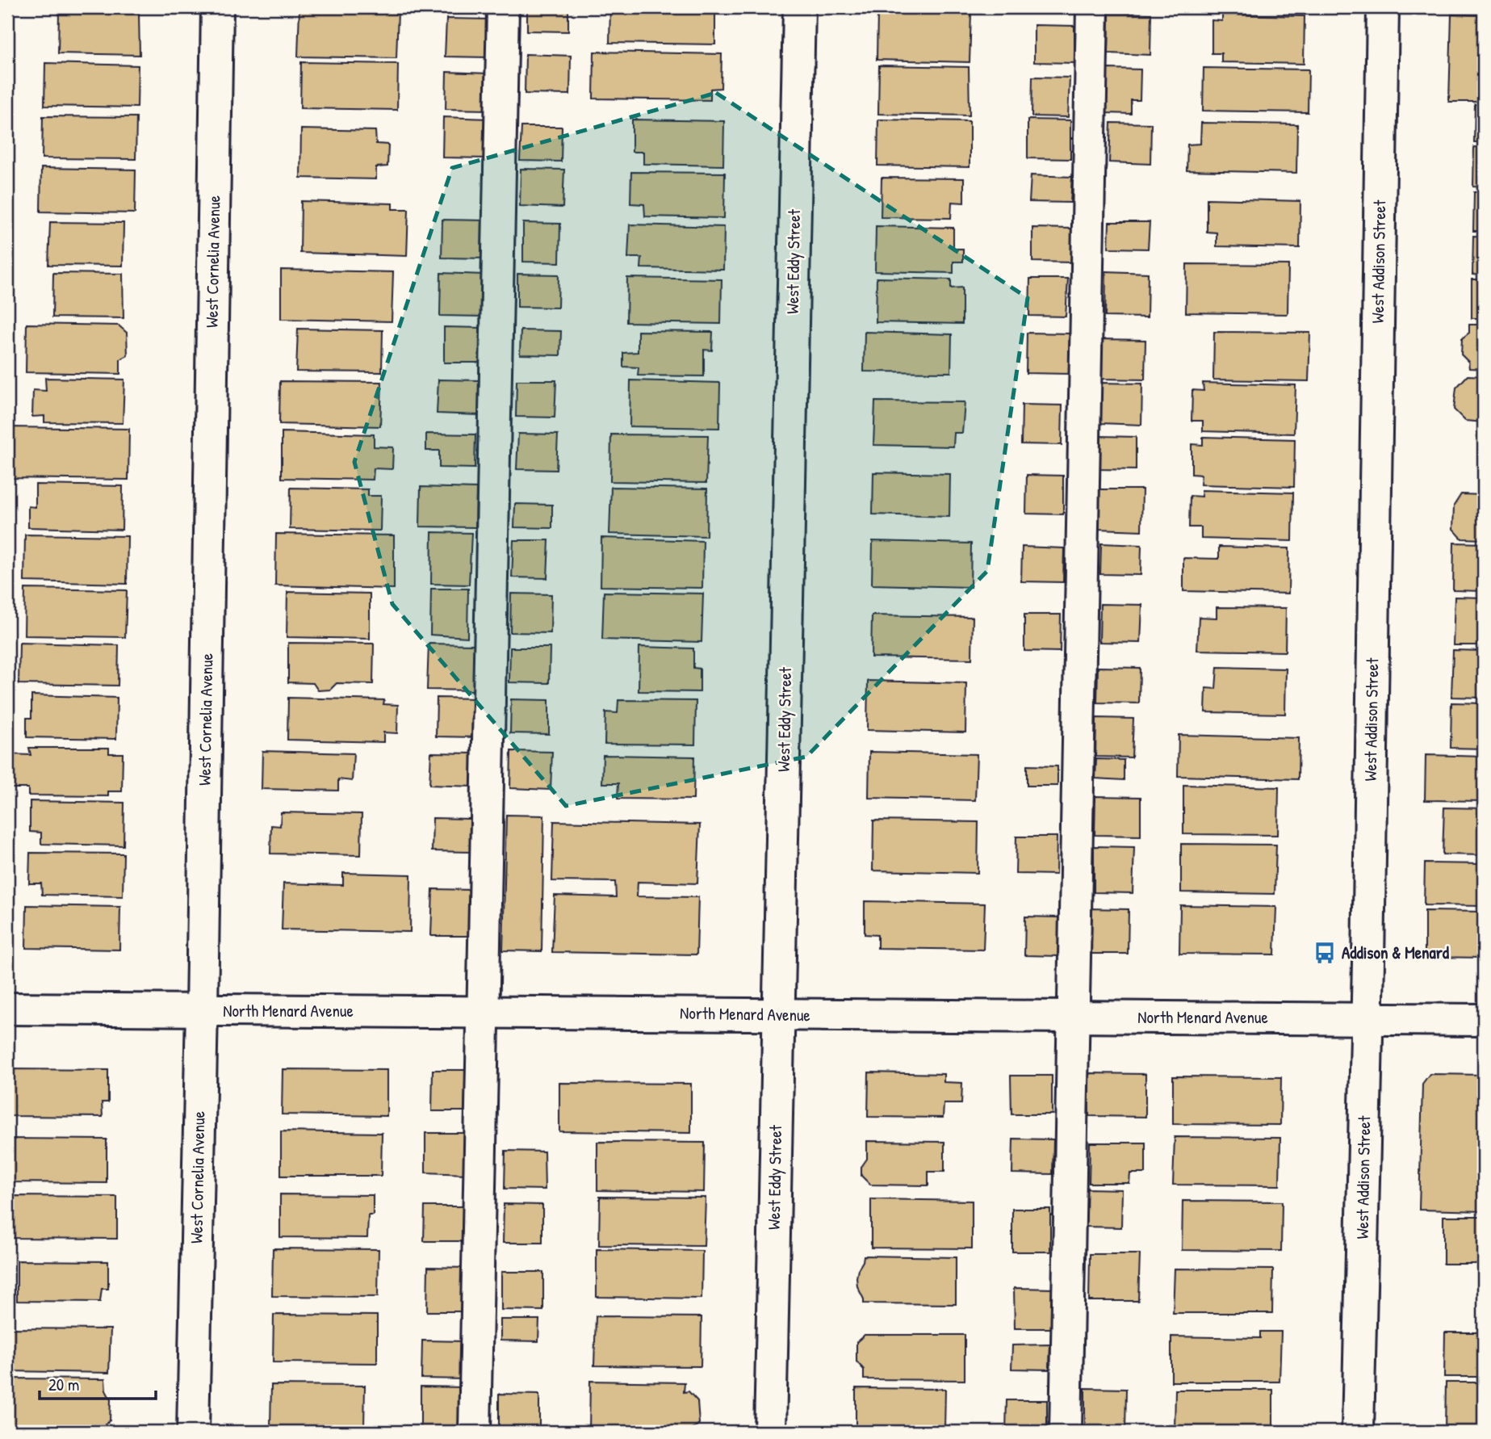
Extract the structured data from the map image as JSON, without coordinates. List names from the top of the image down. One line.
{"streets":{"street":["West Cornelia Avenue","West Eddy Street","West Addison Street","North Menard Avenue"]},"crossings":[["West Cornelia Avenue","North Menard Avenue"],["West Eddy Street","North Menard Avenue"],["West Addison Street","North Menard Avenue"]],"places":{"bus stop":["Addison & Menard"]},"scale_bar":"20 m"}
